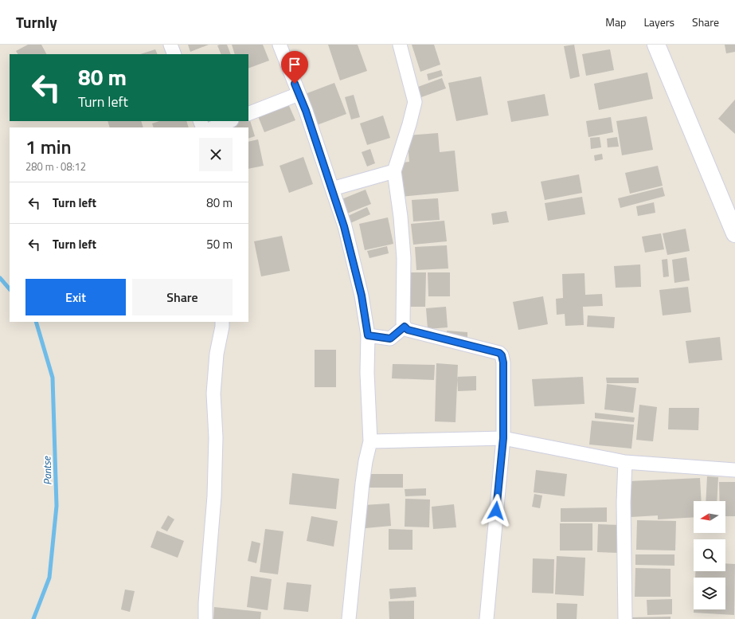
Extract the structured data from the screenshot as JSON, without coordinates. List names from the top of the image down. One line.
{"water":["Pantse"],"north":"left","page":{"header":"Turnly","nav":["Map","Layers","Share"],"turn":["80 m","Turn left"],"heading":["1 min","280 m · 08:12"],"list":[{"name":"Turn left","value":"80 m"},{"name":"Turn left","value":"50 m"}],"buttons":["Exit","Share"]}}
